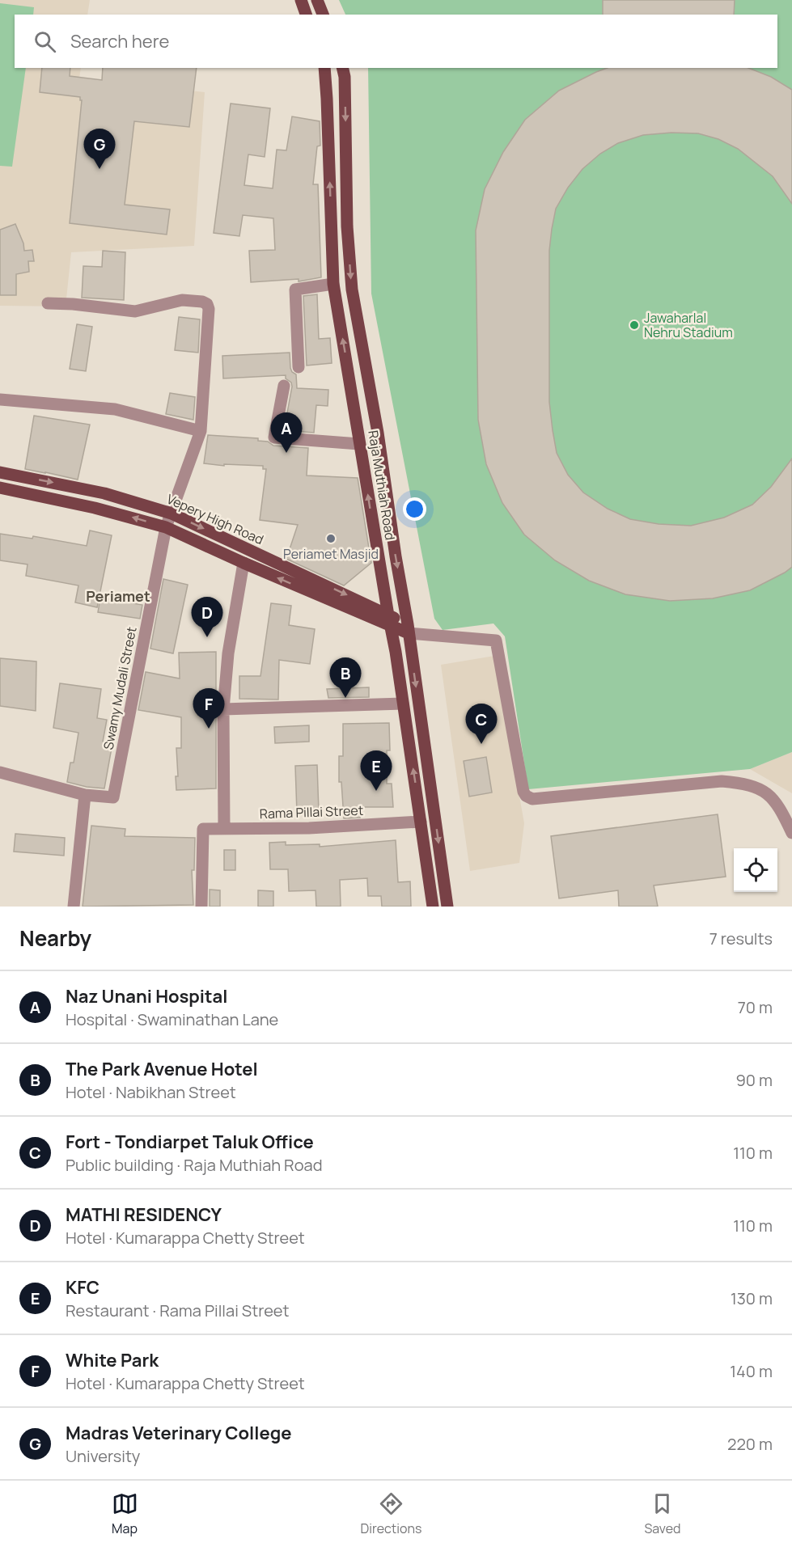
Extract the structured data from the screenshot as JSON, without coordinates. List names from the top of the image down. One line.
{"streets":{"main road":["Raja Muthiah Road","Vepery High Road"],"street":["Swamy Mudali Street","Rama Pillai Street"]},"crossings":[["Raja Muthiah Road","Vepery High Road"],["Raja Muthiah Road","Rama Pillai Street"],["Vepery High Road","Swamy Mudali Street"]],"districts":["Periamet"],"places":["Jawaharlal Nehru Stadium","Periamet Masjid"],"page":{"search":"Search here","pins":["G","A","D","B","F","C","E"],"heading":["Nearby","7 results"],"list":[{"mark":"A","name":"Naz Unani Hospital","note":"Hospital · Swaminathan Lane","value":"70 m"},{"mark":"B","name":"The Park Avenue Hotel","note":"Hotel · Nabikhan Street","value":"90 m"},{"mark":"C","name":"Fort - Tondiarpet Taluk Office","note":"Public building · Raja Muthiah Road","value":"110 m"},{"mark":"D","name":"MATHI RESIDENCY","note":"Hotel · Kumarappa Chetty Street","value":"110 m"},{"mark":"E","name":"KFC","note":"Restaurant · Rama Pillai Street","value":"130 m"},{"mark":"F","name":"White Park","note":"Hotel · Kumarappa Chetty Street","value":"140 m"},{"mark":"G","name":"Madras Veterinary College","note":"University","value":"220 m"}],"nav":["Map","Directions","Saved"]}}
